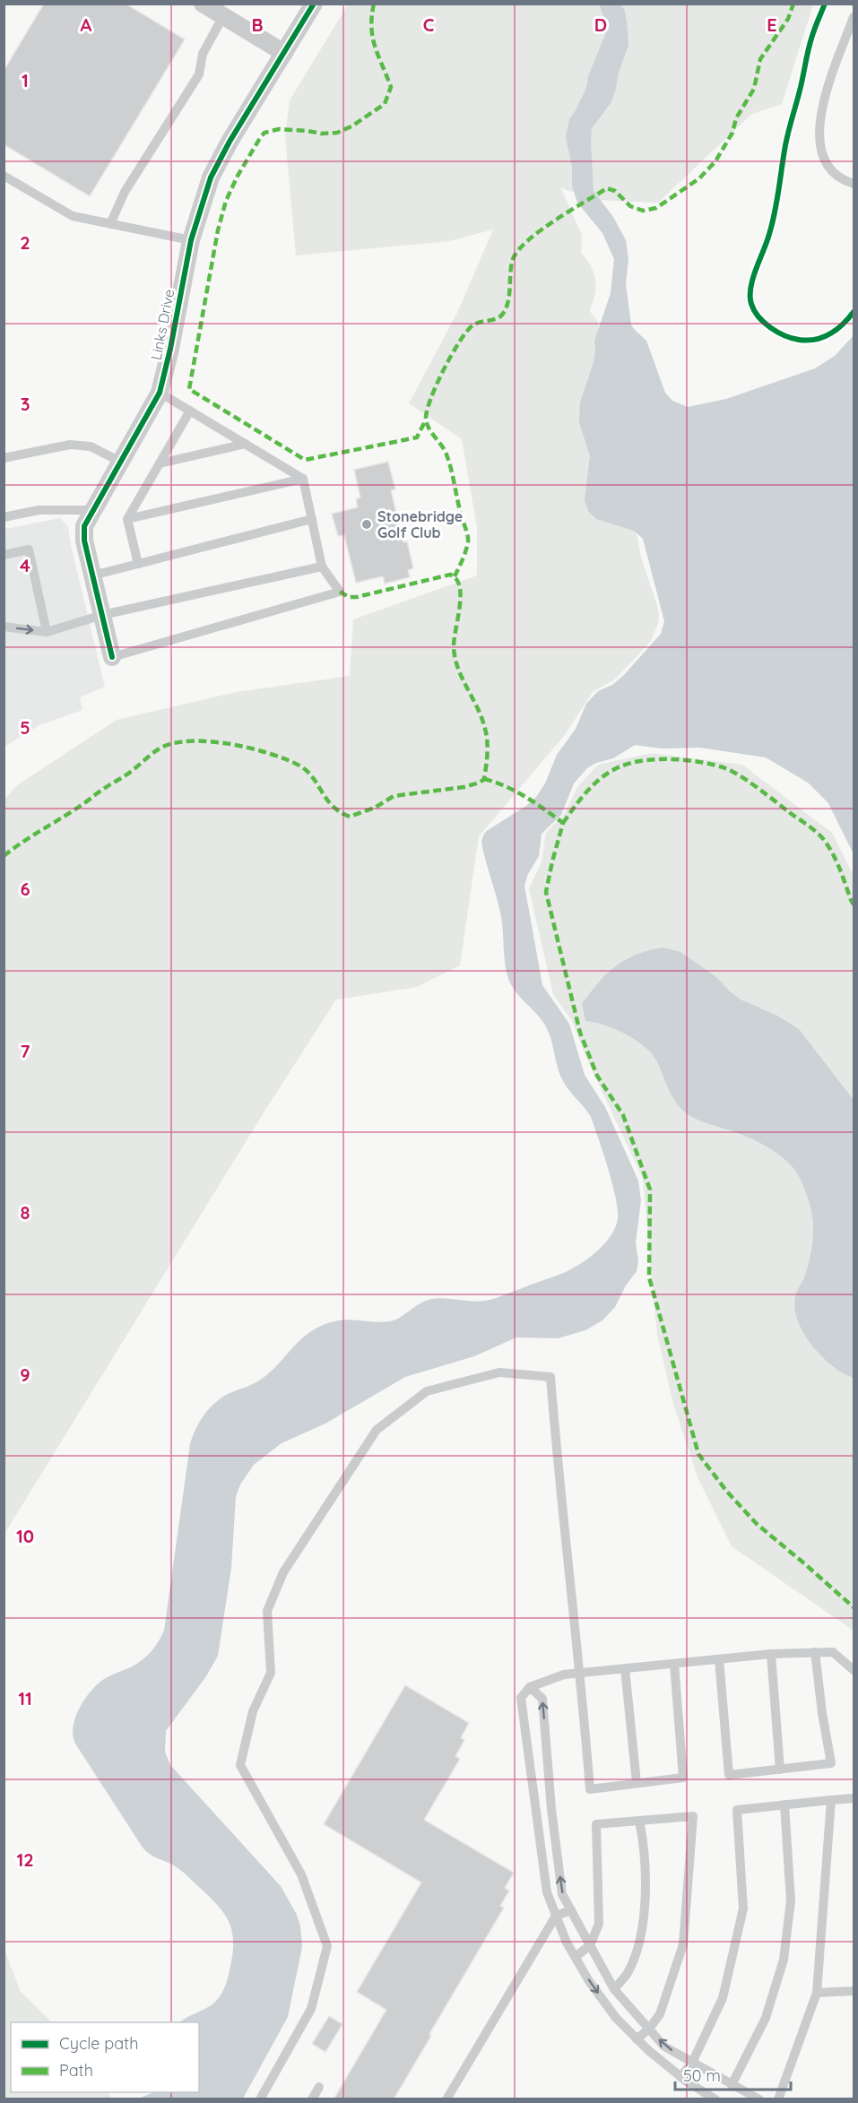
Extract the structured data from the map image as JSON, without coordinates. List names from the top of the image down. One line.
{"streets":{"street":["Links Drive"]},"places":["Stonebridge Golf Club"],"legend":["Cycle path","Path"],"scale_bar":"50 m","grid":{"columns":["A","B","C","D","E"],"rows":["1","2","3","4","5","6","7","8","9","10","11","12"]}}
